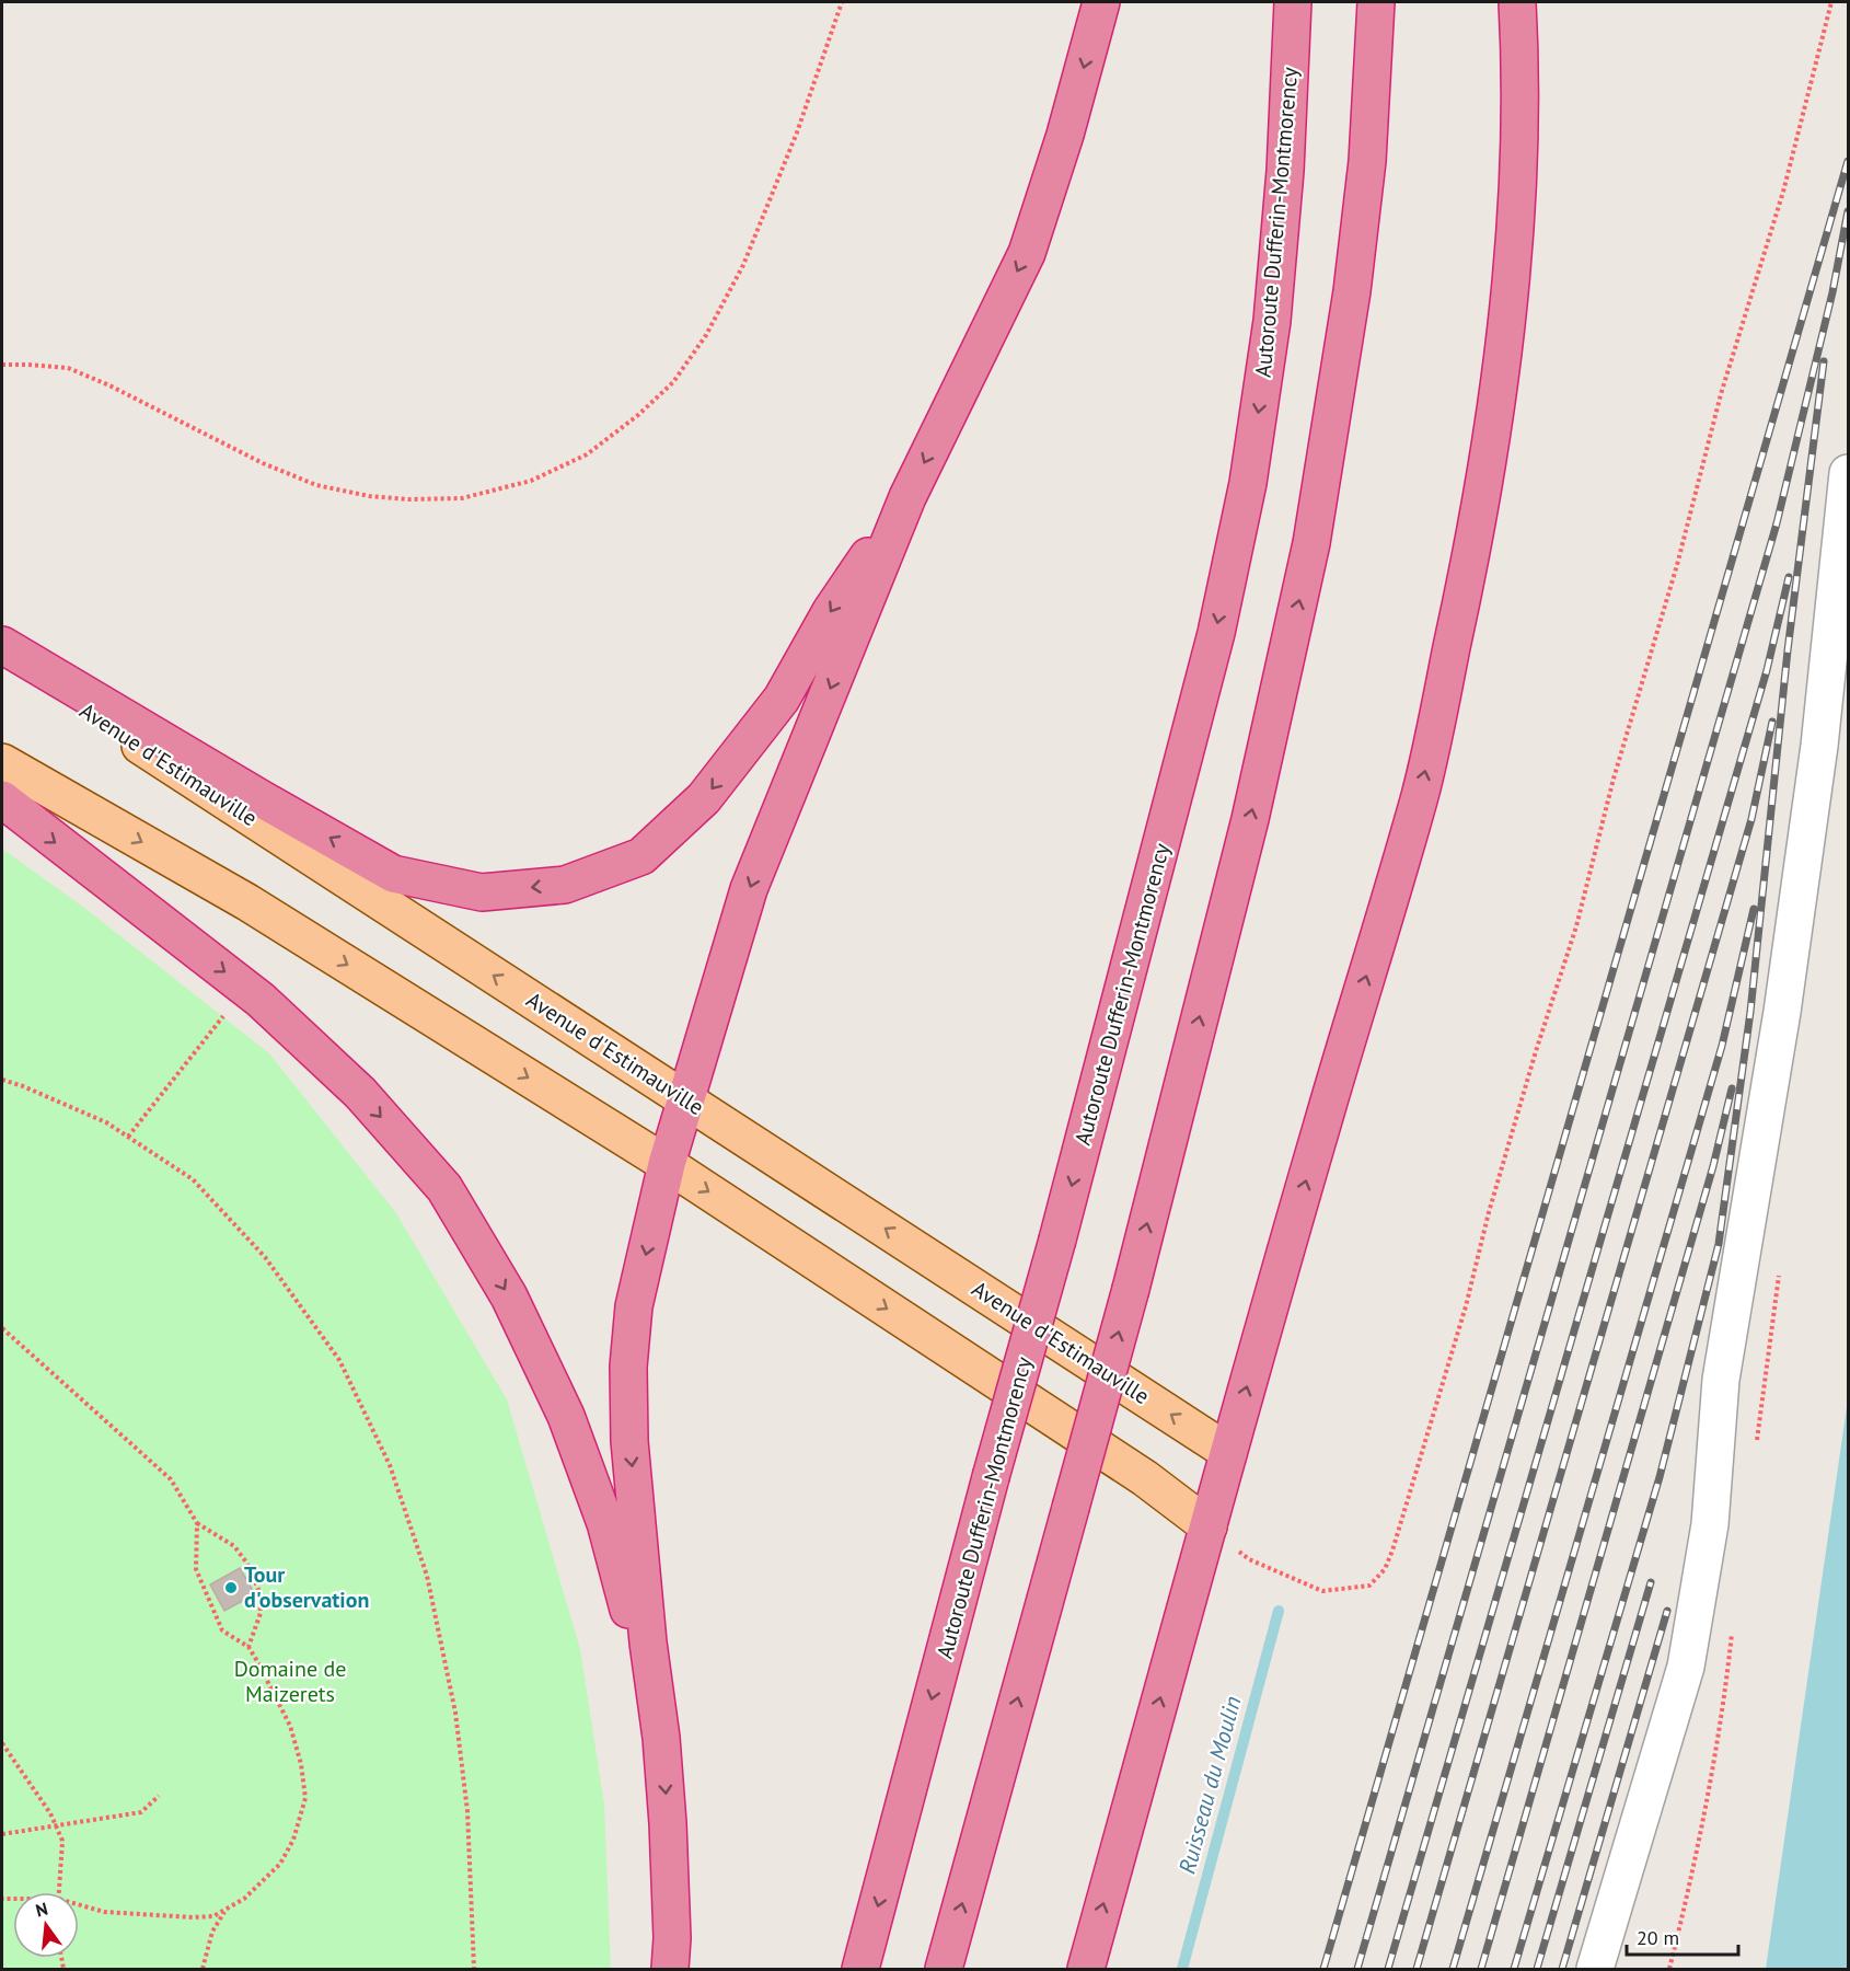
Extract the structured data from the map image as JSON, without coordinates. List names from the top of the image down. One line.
{"streets":{"highway":["Autoroute Dufferin-Montmorency"],"main road":["Avenue d'Estimauville"]},"water":["Ruisseau du Moulin"],"parks":["Domaine de Maizerets"],"places":["Tour d'observation"],"scale_bar":"20 m","north":"top"}
